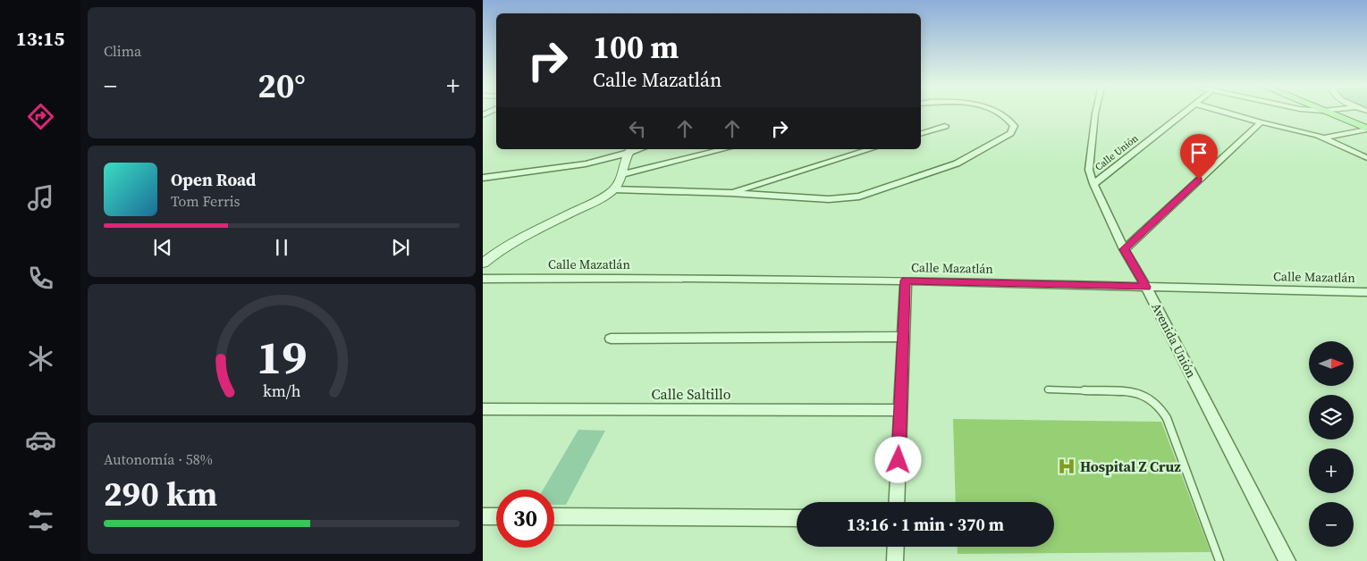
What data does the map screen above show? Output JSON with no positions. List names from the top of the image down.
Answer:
{
  "streets": {
    "street": [
      "Calle Unión",
      "Calle Mazatlán",
      "Avenida Unión",
      "Calle Saltillo"
    ]
  },
  "crossings": [
    ["Calle Unión", "Avenida Unión"],
    ["Calle Mazatlán", "Avenida Unión"]
  ],
  "places": {
    "hospital": ["Hospital Z Cruz"]
  },
  "north": "right",
  "page": {
    "tabs": "13:15",
    "tile": [
      "Clima",
      ["Autonomía · 58%", "290 km"]
    ],
    "turn": ["100 m", "Calle Mazatlán"],
    "heat": ["−", "20°", "+"],
    "song": ["Open Road", "Tom Ferris"],
    "map_buttons": ["+", "−"],
    "limit": "30",
    "trip": "13:16 · 1 min · 370 m",
    "gauge": ["19", "km/h"]
  }
}
